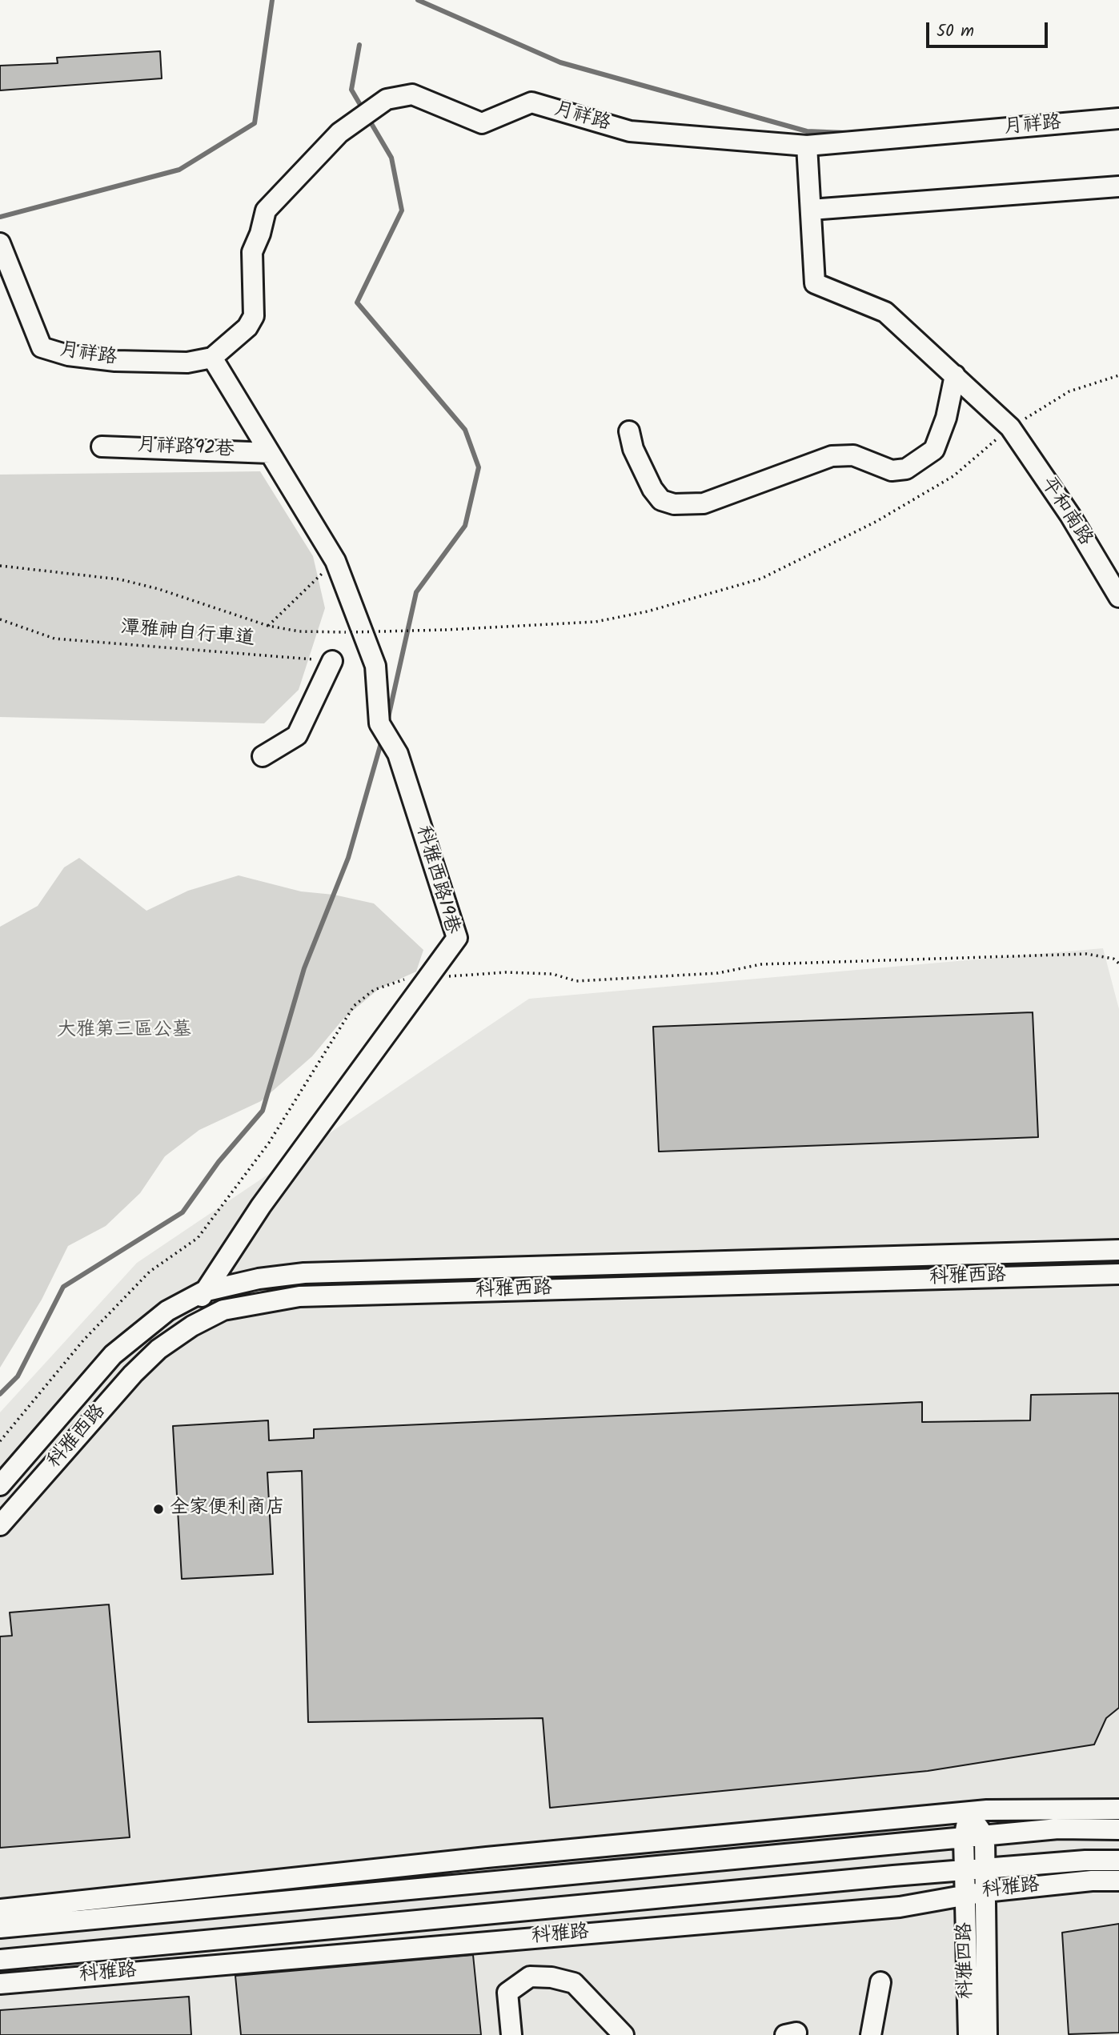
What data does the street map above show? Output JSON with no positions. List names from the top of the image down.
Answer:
{
  "streets": {
    "street": [
      "月祥路",
      "月祥路92巷",
      "平和南路",
      "科雅西路19巷",
      "科雅西路",
      "科雅路",
      "科雅四路"
    ],
    "path": ["潭雅神自行車道"]
  },
  "crossings": [
    ["月祥路92巷", "科雅西路19巷"],
    ["潭雅神自行車道", "科雅西路19巷"],
    ["科雅西路19巷", "科雅西路"],
    ["科雅路", "科雅四路"]
  ],
  "parks": ["大雅第三區公墓"],
  "places": ["全家便利商店"],
  "scale_bar": "50 m"
}
